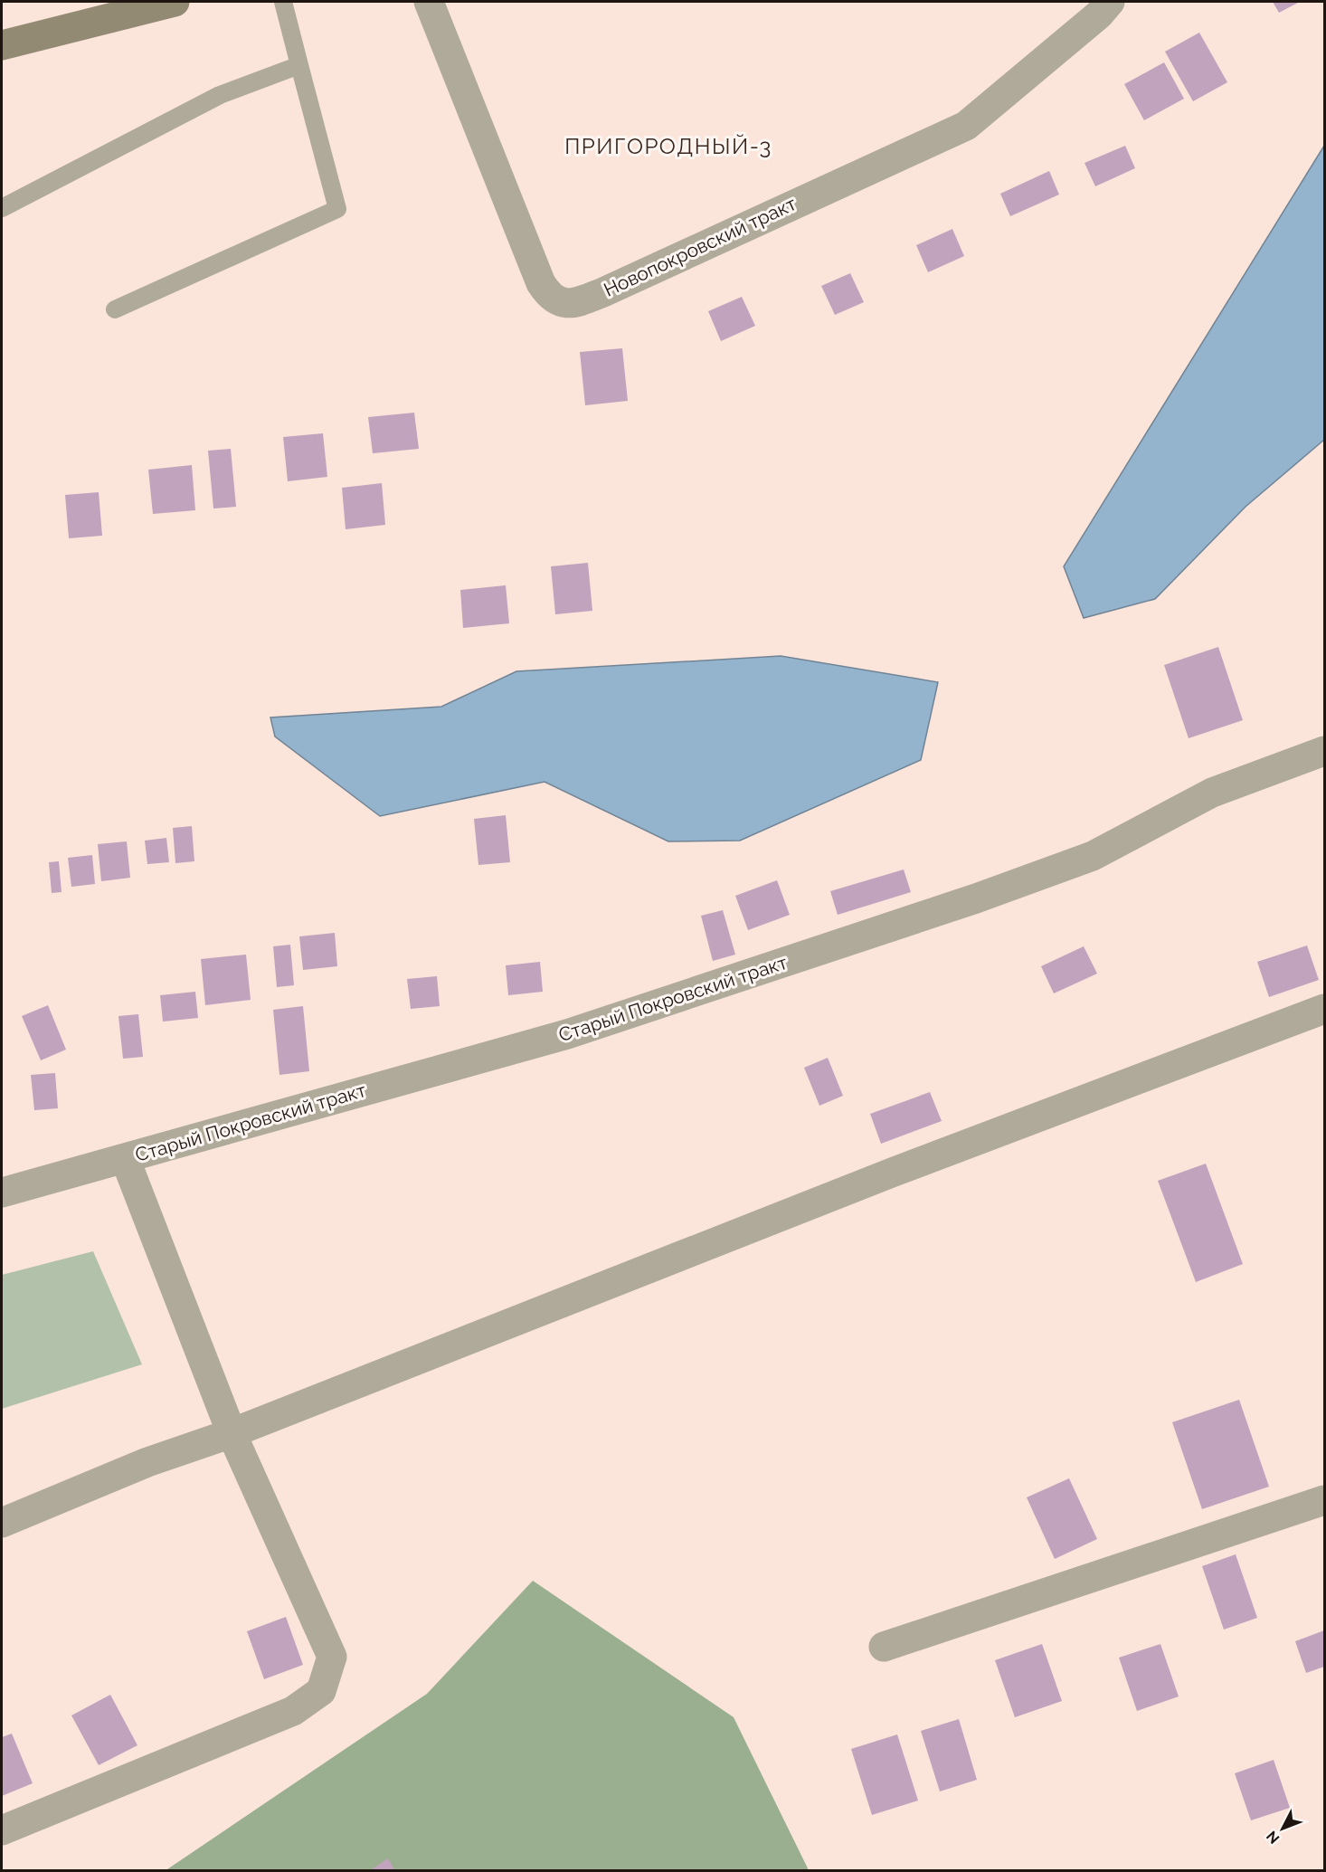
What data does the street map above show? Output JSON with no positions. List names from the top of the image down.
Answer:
{
  "streets": {
    "street": ["Новопокровский тракт", "Старый Покровский тракт"]
  },
  "districts": ["ПРИГОРОДНЫЙ-3"],
  "north": "bottom left"
}
